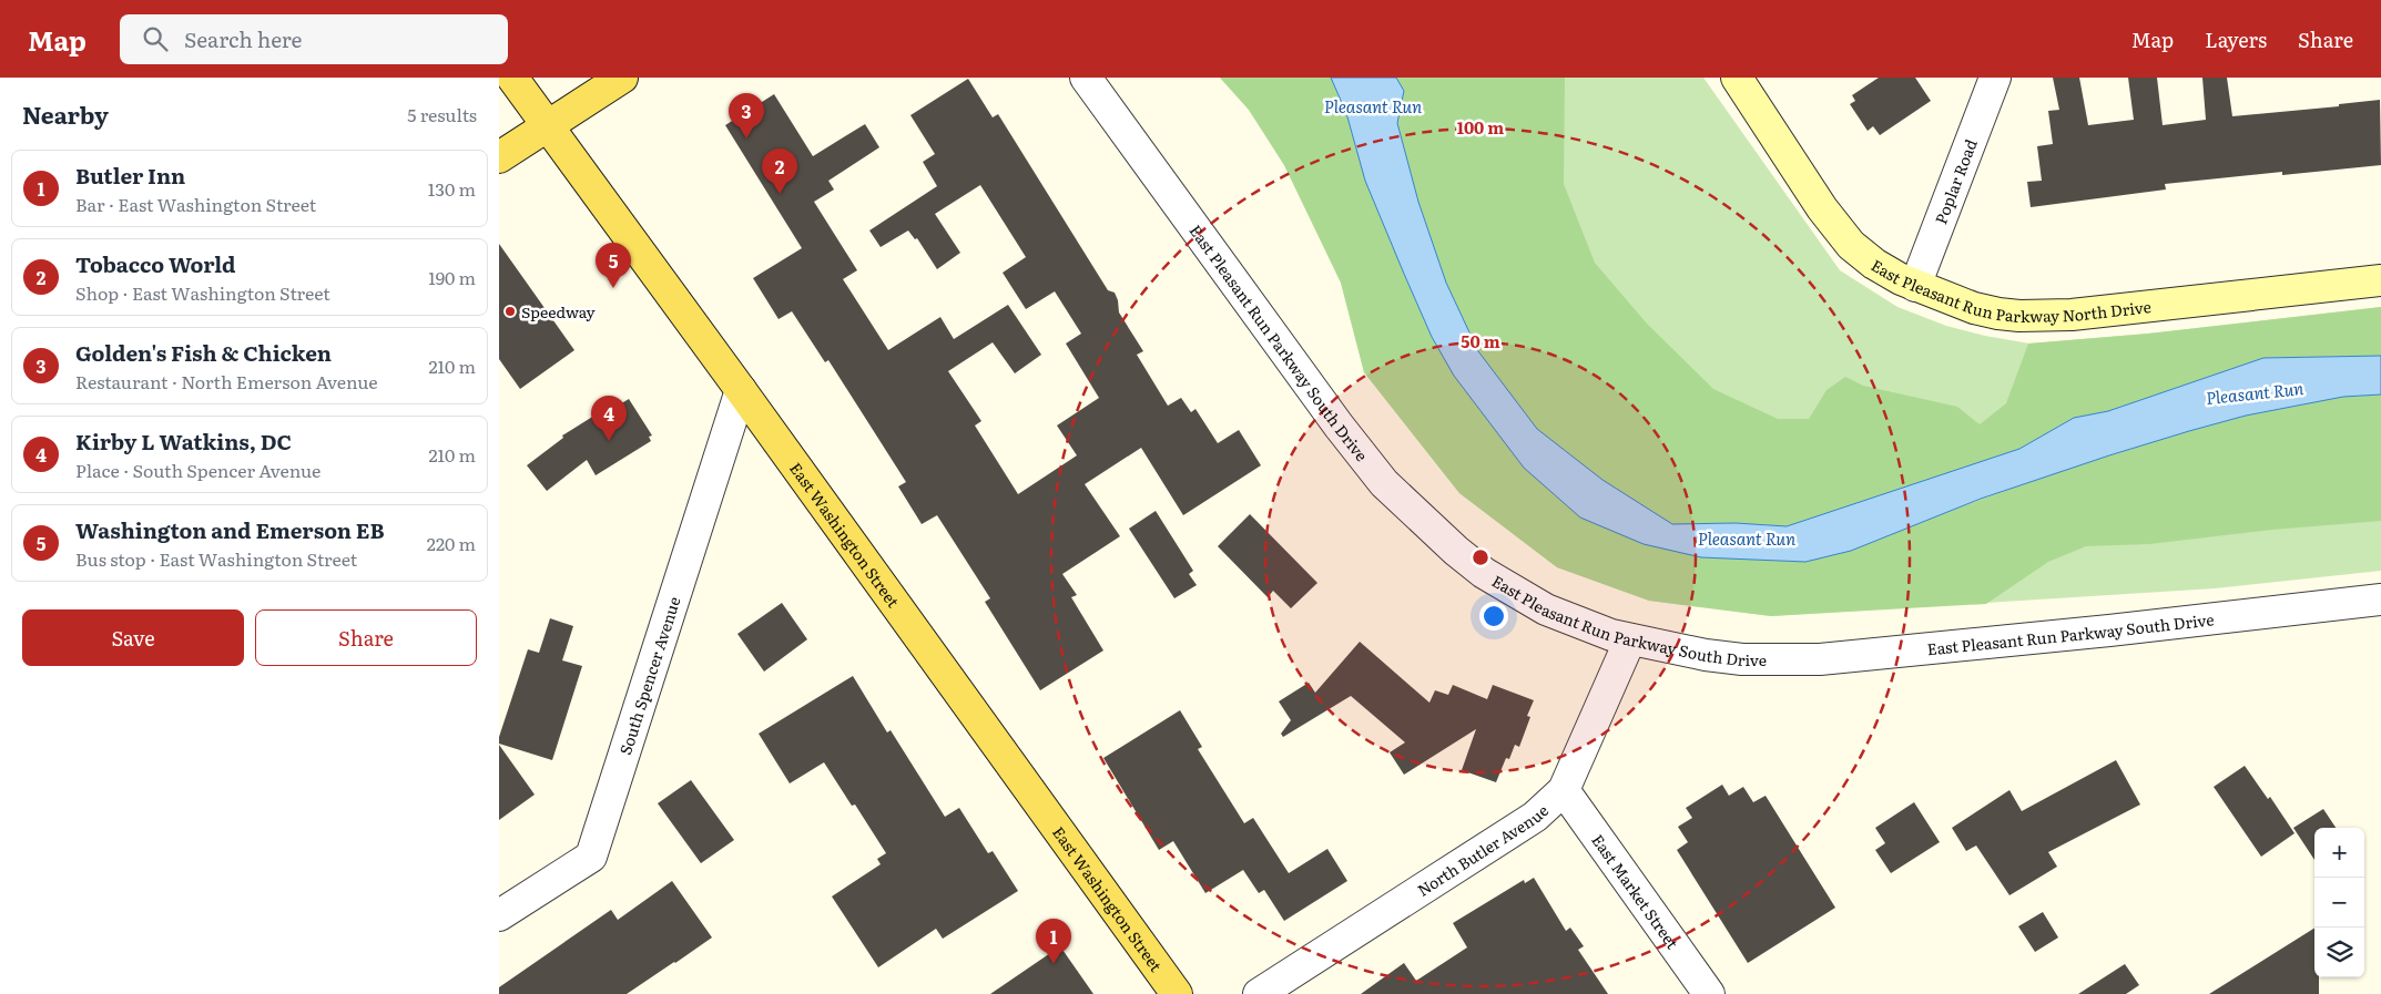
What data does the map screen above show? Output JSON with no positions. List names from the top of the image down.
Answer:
{
  "streets": {
    "main road": ["East Pleasant Run Parkway North Drive", "East Washington Street"],
    "street": [
      "Poplar Road",
      "East Pleasant Run Parkway South Drive",
      "South Spencer Avenue",
      "North Butler Avenue",
      "East Market Street"
    ]
  },
  "crossings": [
    ["Poplar Road", "East Pleasant Run Parkway North Drive"],
    ["East Pleasant Run Parkway South Drive", "North Butler Avenue"],
    ["East Washington Street", "South Spencer Avenue"],
    ["North Butler Avenue", "East Market Street"]
  ],
  "water": ["Pleasant Run"],
  "places": ["Speedway"],
  "page": {
    "header": "Map",
    "search": "Search here",
    "nav": ["Map", "Layers", "Share"],
    "heading": ["Nearby", "5 results"],
    "pins": [
      "3",
      "2",
      "5",
      "4",
      "1"
    ],
    "list": [
      {
        "mark": "1",
        "name": "Butler Inn",
        "note": "Bar · East Washington Street",
        "value": "130 m"
      },
      {
        "mark": "2",
        "name": "Tobacco World",
        "note": "Shop · East Washington Street",
        "value": "190 m"
      },
      {
        "mark": "3",
        "name": "Golden's Fish & Chicken",
        "note": "Restaurant · North Emerson Avenue",
        "value": "210 m"
      },
      {
        "mark": "4",
        "name": "Kirby L Watkins, DC",
        "note": "Place · South Spencer Avenue",
        "value": "210 m"
      },
      {
        "mark": "5",
        "name": "Washington and Emerson EB",
        "note": "Bus stop · East Washington Street",
        "value": "220 m"
      }
    ],
    "buttons": ["Save", "Share"],
    "map_buttons": ["+", "−"]
  },
  "rings": ["100 m", "50 m"]
}
